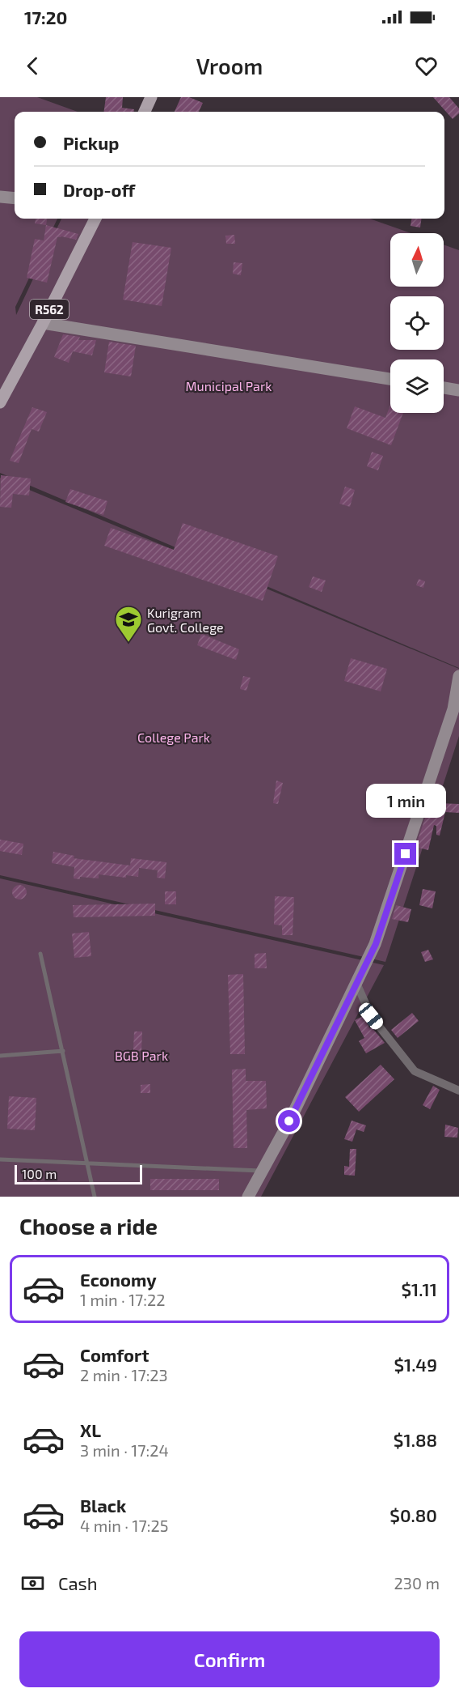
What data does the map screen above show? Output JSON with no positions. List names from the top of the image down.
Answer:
{
  "streets": {
    "main road": ["R562"]
  },
  "parks": ["Municipal Park", "College Park", "BGB Park"],
  "places": {
    "school or university": ["Kurigram Govt. College"]
  },
  "scale_bar": "100 m",
  "north": "top",
  "page": {
    "status": "17:20",
    "header": "Vroom",
    "banner": ["Pickup", "Drop-off"],
    "bubble": "1 min",
    "scale": "100 m",
    "heading": "Choose a ride",
    "list": [
      {
        "name": "Economy",
        "note": "1 min · 17:22",
        "value": "$1.11"
      },
      {
        "name": "Comfort",
        "note": "2 min · 17:23",
        "value": "$1.49"
      },
      {
        "name": "XL",
        "note": "3 min · 17:24",
        "value": "$1.88"
      },
      {
        "name": "Black",
        "note": "4 min · 17:25",
        "value": "$0.80"
      }
    ],
    "pay": ["Cash", "230 m"],
    "buttons": "Confirm"
  }
}
